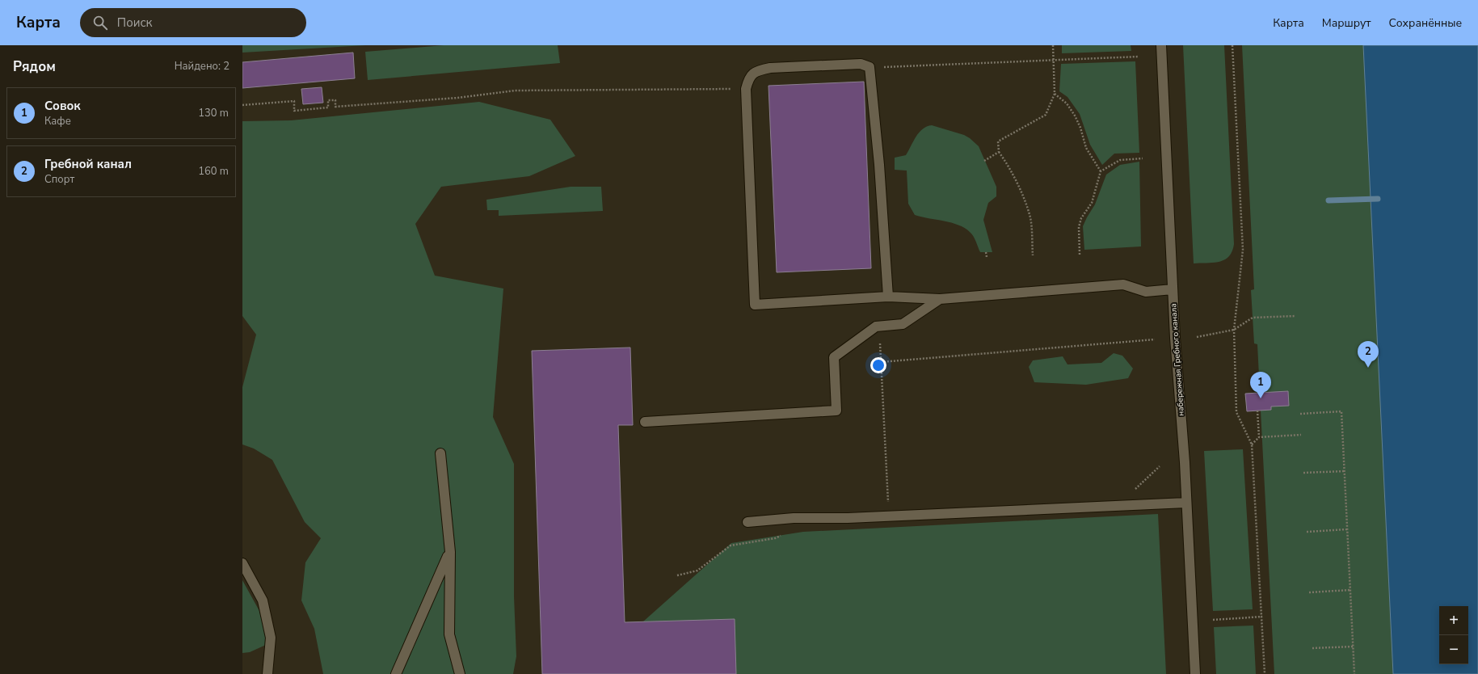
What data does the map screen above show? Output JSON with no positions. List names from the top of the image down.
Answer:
{
  "streets": {
    "street": ["набережная Гребного канала"]
  },
  "page": {
    "header": "Карта",
    "search": "Поиск",
    "nav": ["Карта", "Маршрут", "Сохранённые"],
    "heading": ["Рядом", "Найдено: 2"],
    "list": [
      {
        "mark": "1",
        "name": "Совок",
        "note": "Кафе",
        "value": "130 m"
      },
      {
        "mark": "2",
        "name": "Гребной канал",
        "note": "Спорт",
        "value": "160 m"
      }
    ],
    "pins": ["2", "1"],
    "map_buttons": ["+", "−"]
  }
}
